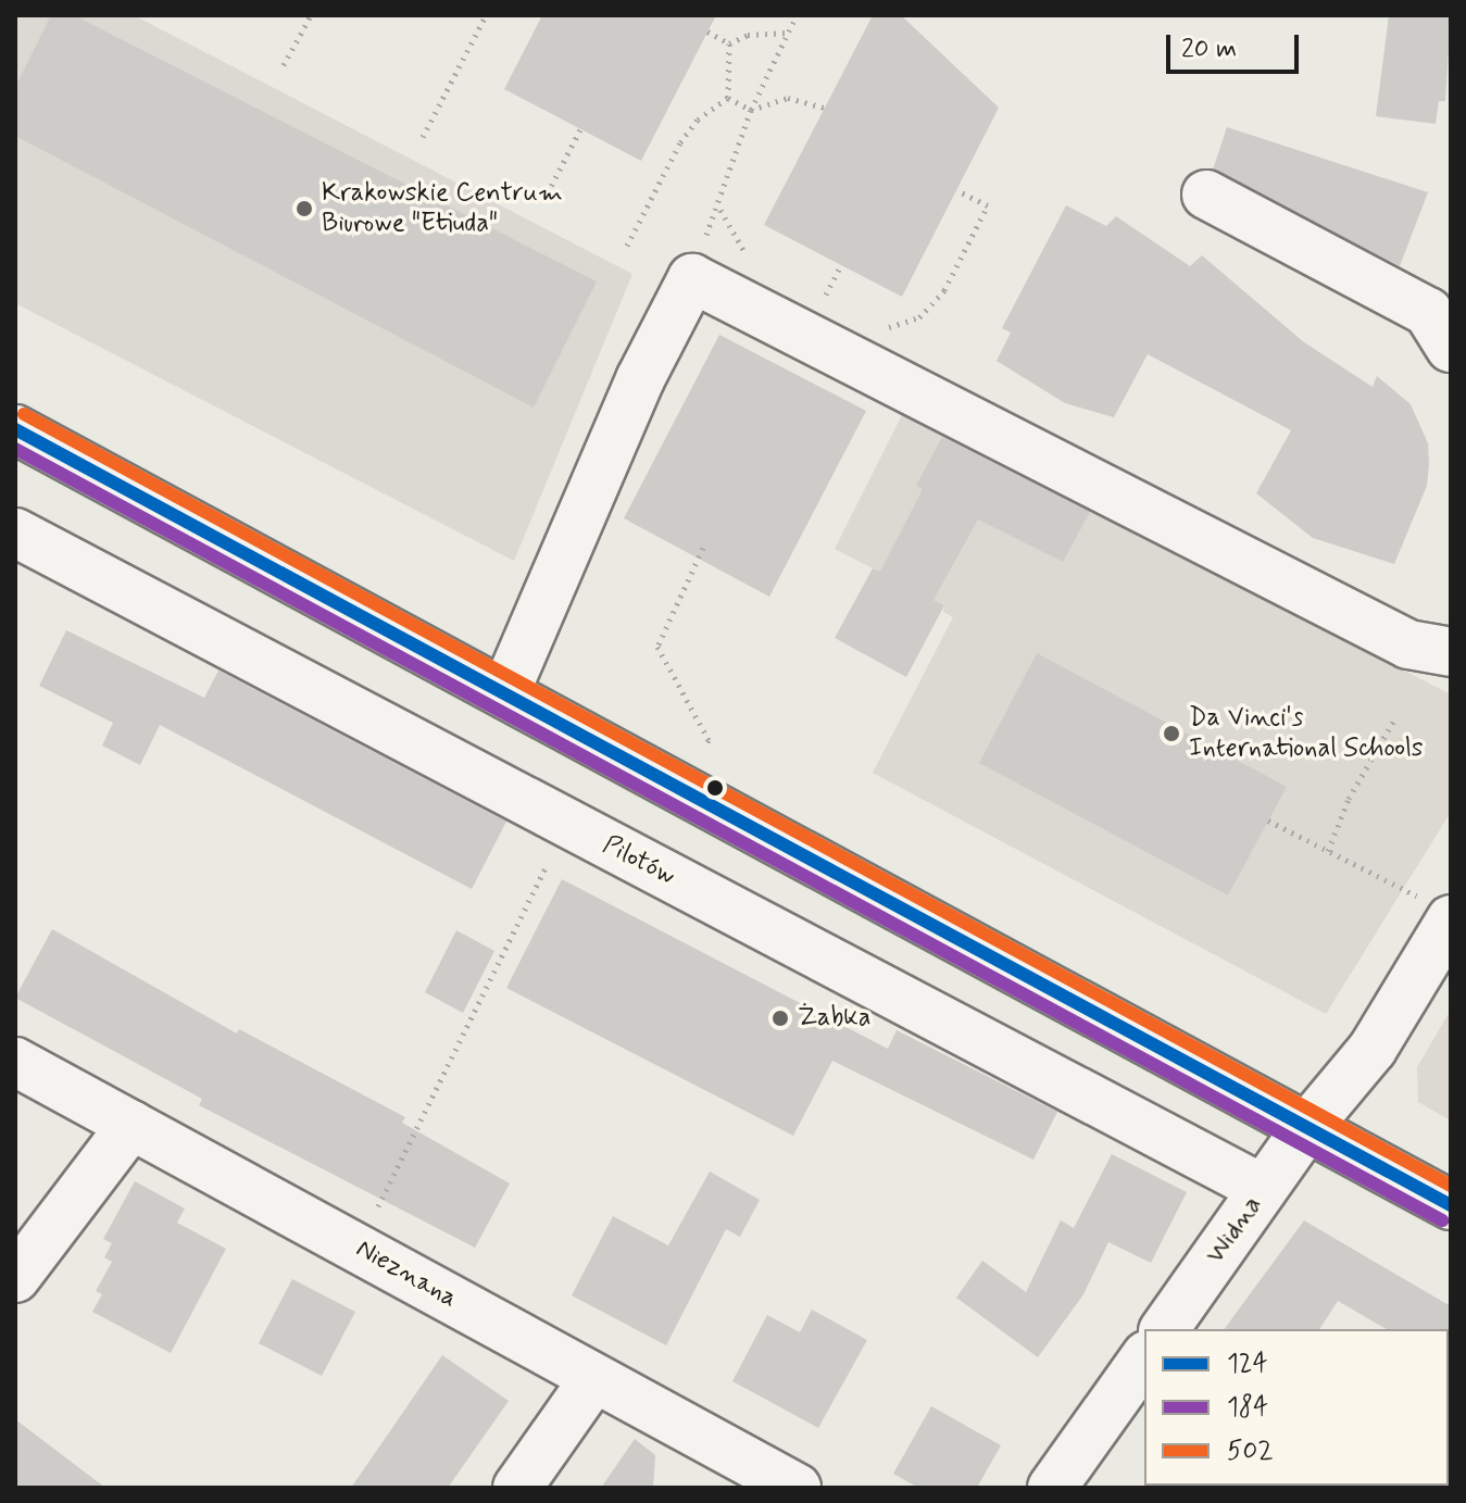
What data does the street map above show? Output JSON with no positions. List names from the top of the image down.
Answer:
{
  "streets": {
    "street": ["Pilotów", "Widna", "Nieznana"]
  },
  "crossings": [
    ["Pilotów", "Widna"]
  ],
  "places": ["Krakowskie Centrum Biurowe \"Etiuda\"", "Da Vinci's International Schools", "Żabka"],
  "lines": ["transit line 502", "transit line 124", "transit line 184"],
  "legend": ["124", "184", "502"],
  "scale_bar": "20 m"
}
